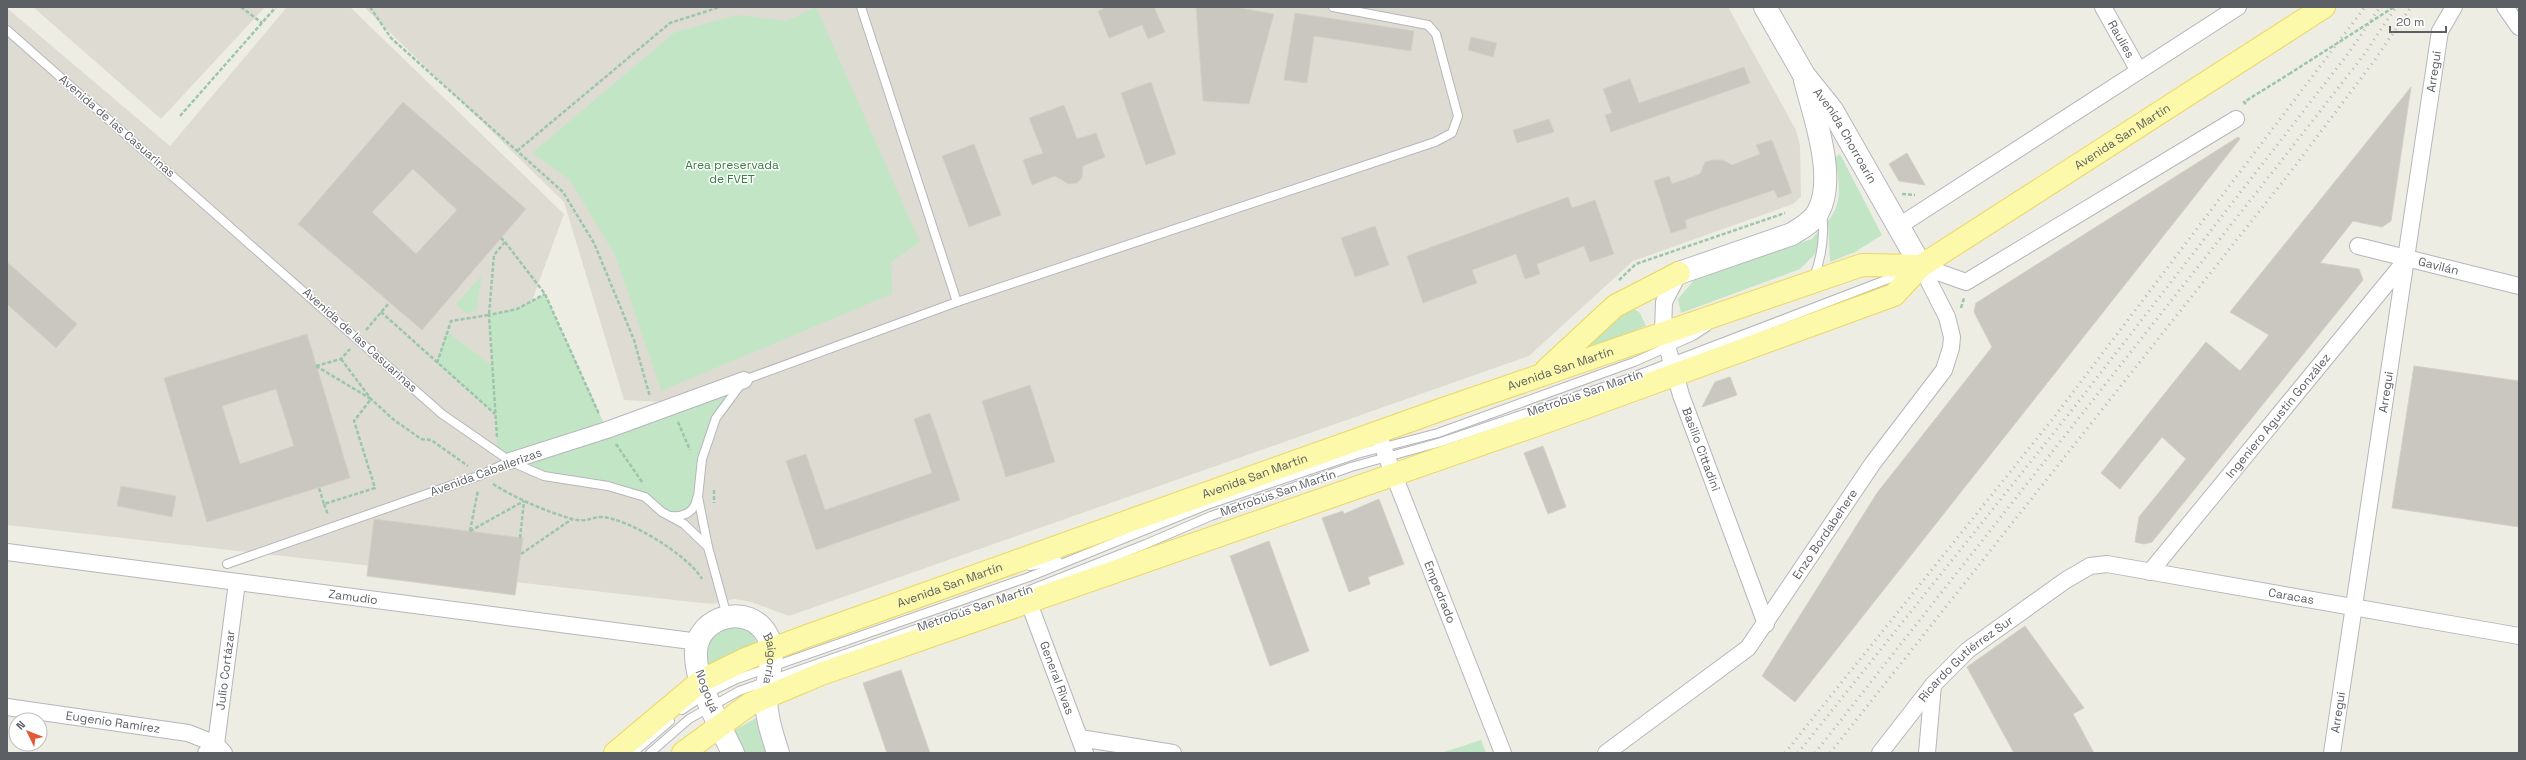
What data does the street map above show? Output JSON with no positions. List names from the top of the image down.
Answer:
{
  "streets": {
    "main road": [
      "Avenida Chorroarín",
      "Avenida San Martín",
      "Baigorria",
      "Nogoyá"
    ],
    "street": [
      "Raulíes",
      "Arregui",
      "Gavilán",
      "Ingeniero Agustín González",
      "Basilio Cittadini",
      "Avenida Caballerizas",
      "Enzo Bordabehere",
      "Empedrado",
      "Caracas",
      "Zamudio",
      "Ricardo Gutiérrez Sur",
      "Julio Cortázar",
      "General Rivas",
      "Eugenio Ramírez"
    ],
    "lane": ["Avenida de las Casuarinas", "Metrobús San Martín"]
  },
  "crossings": [
    ["Arregui", "Gavilán"],
    ["Arregui", "Ingeniero Agustín González"],
    ["Arregui", "Caracas"],
    ["Avenida de las Casuarinas", "Avenida Caballerizas"],
    ["Avenida Chorroarín", "Avenida San Martín"],
    ["Avenida Chorroarín", "Enzo Bordabehere"],
    ["Avenida San Martín", "Metrobús San Martín"],
    ["Avenida San Martín", "Basilio Cittadini"],
    ["Avenida San Martín", "Enzo Bordabehere"],
    ["Avenida San Martín", "Empedrado"],
    ["Avenida San Martín", "Baigorria"],
    ["Avenida San Martín", "General Rivas"],
    ["Avenida San Martín", "Nogoyá"],
    ["Gavilán", "Ingeniero Agustín González"],
    ["Metrobús San Martín", "Basilio Cittadini"],
    ["Metrobús San Martín", "Empedrado"],
    ["Metrobús San Martín", "Baigorria"],
    ["Ingeniero Agustín González", "Caracas"],
    ["Basilio Cittadini", "Enzo Bordabehere"],
    ["Caracas", "Ricardo Gutiérrez Sur"],
    ["Zamudio", "Julio Cortázar"],
    ["Zamudio", "Nogoyá"],
    ["Julio Cortázar", "Eugenio Ramírez"]
  ],
  "parks": ["Area preservada de FVET"],
  "scale_bar": "20 m",
  "north": "top left"
}
